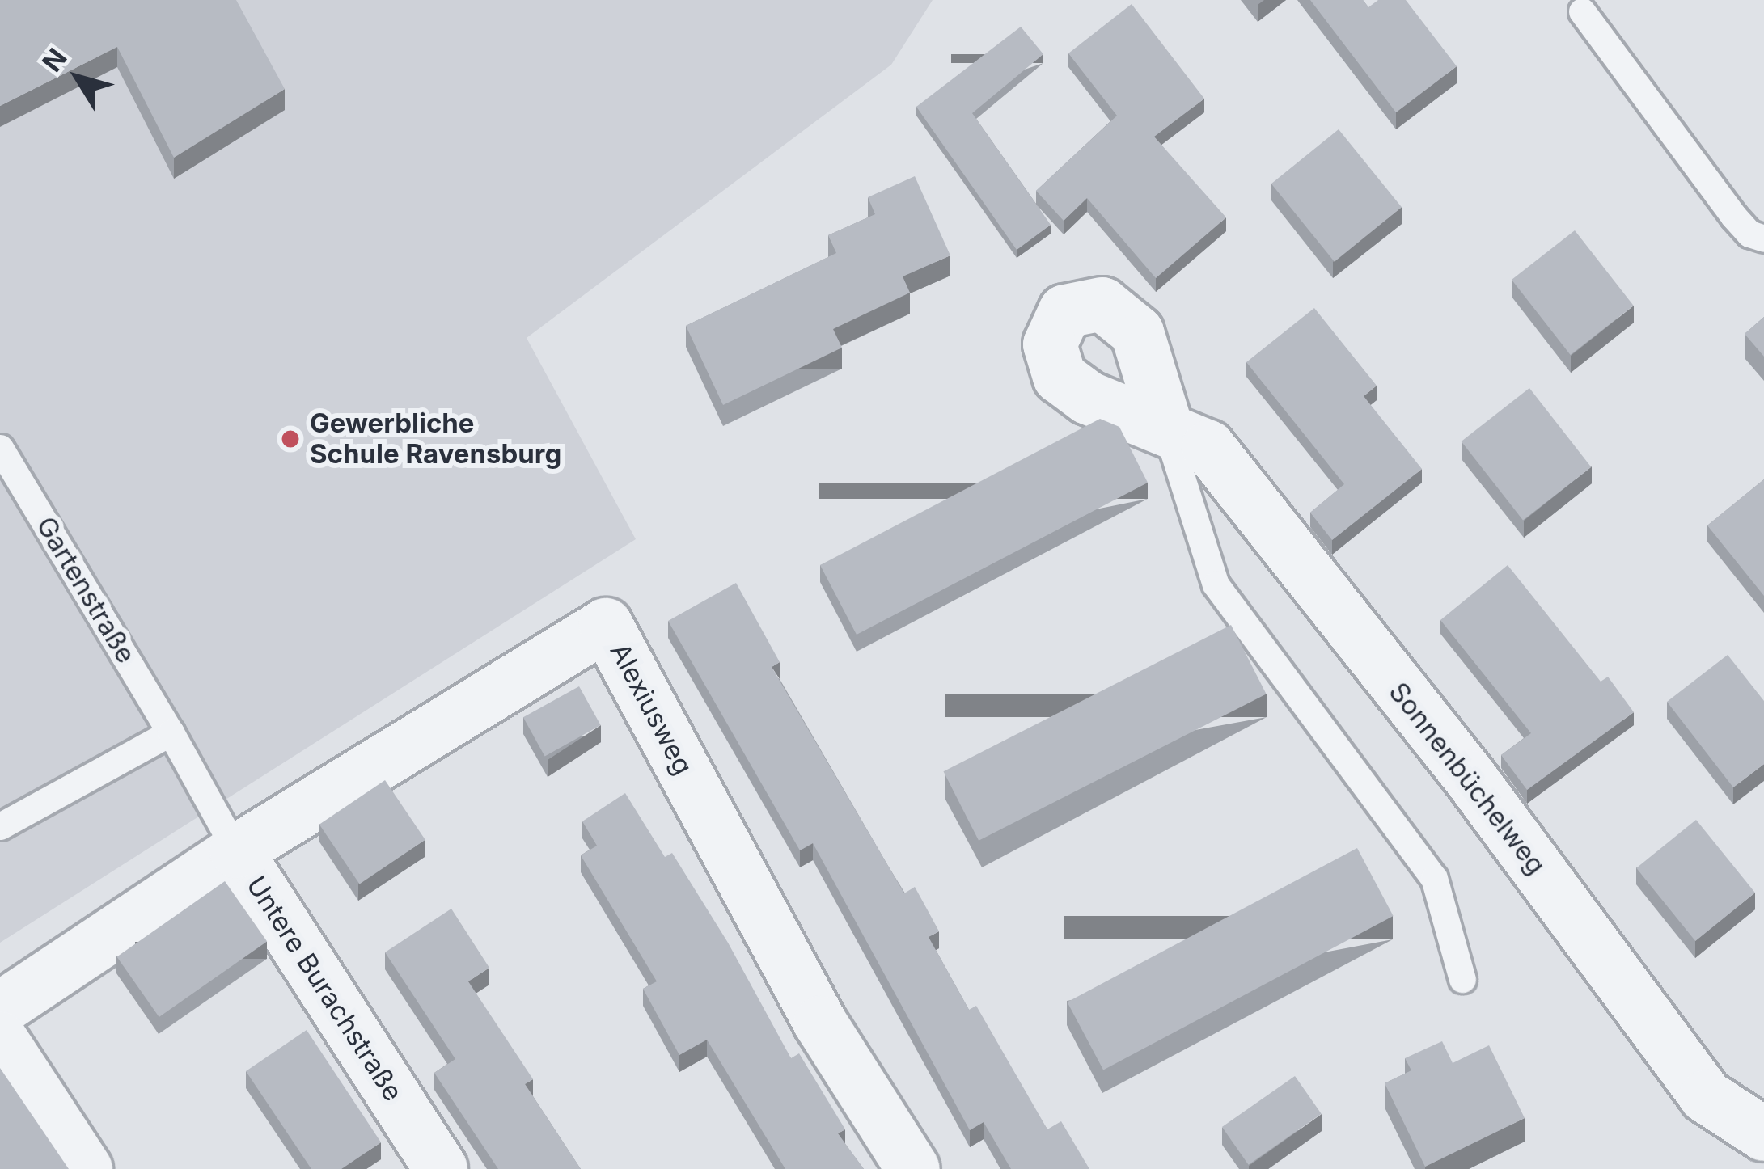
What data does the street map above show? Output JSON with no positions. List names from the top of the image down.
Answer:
{
  "streets": {
    "street": ["Alexiusweg", "Sonnenbüchelweg", "Untere Burachstraße"],
    "lane": ["Gartenstraße"]
  },
  "crossings": [
    ["Gartenstraße", "Alexiusweg"],
    ["Gartenstraße", "Untere Burachstraße"],
    ["Alexiusweg", "Untere Burachstraße"]
  ],
  "places": ["Gewerbliche Schule Ravensburg"],
  "north": "top left"
}
